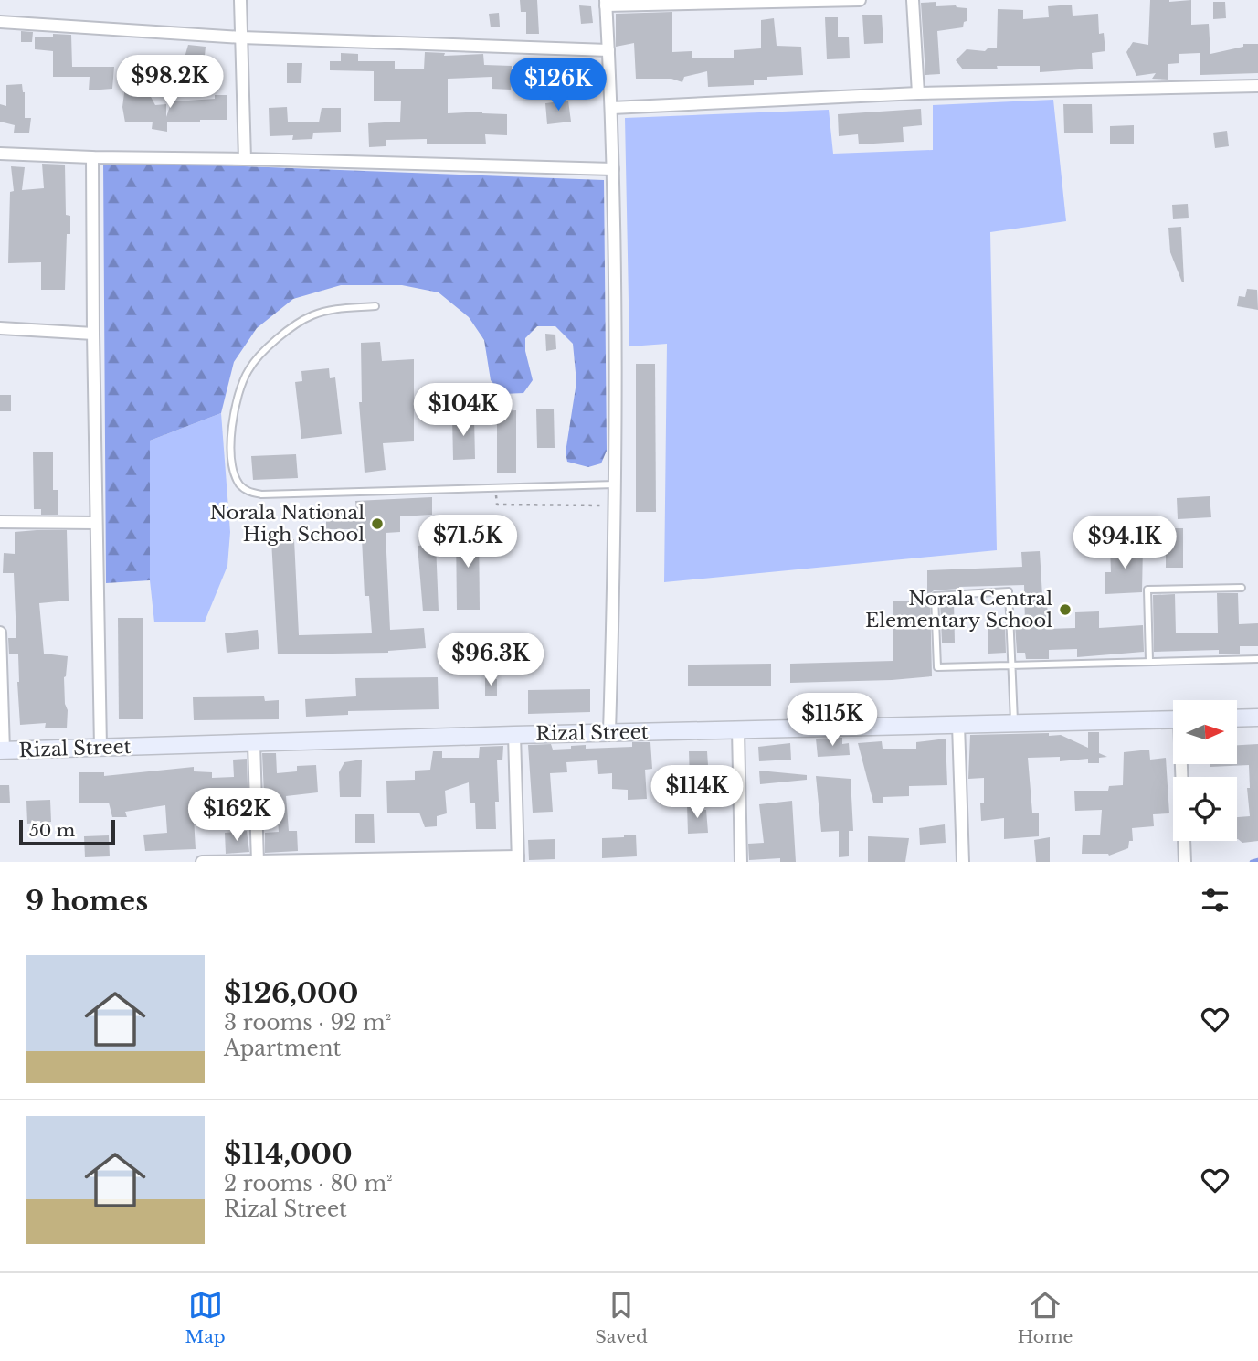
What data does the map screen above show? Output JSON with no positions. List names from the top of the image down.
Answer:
{
  "streets": {
    "main road": ["Rizal Street"]
  },
  "places": ["Norala National High School", "Norala Central Elementary School"],
  "scale_bar": "50 m",
  "north": "right",
  "page": {
    "price": [
      "$98.2K",
      "$126K",
      "$104K",
      "$71.5K",
      "$94.1K",
      "$96.3K",
      "$115K",
      "$114K",
      "$162K"
    ],
    "scale": "50 m",
    "heading": "9 homes",
    "list": [
      {
        "name": "$126,000",
        "note": "3 rooms · 92 m² · Apartment"
      },
      {
        "name": "$114,000",
        "note": "2 rooms · 80 m² · Rizal Street"
      }
    ],
    "tabs": ["Map", "Saved", "Home"]
  }
}
